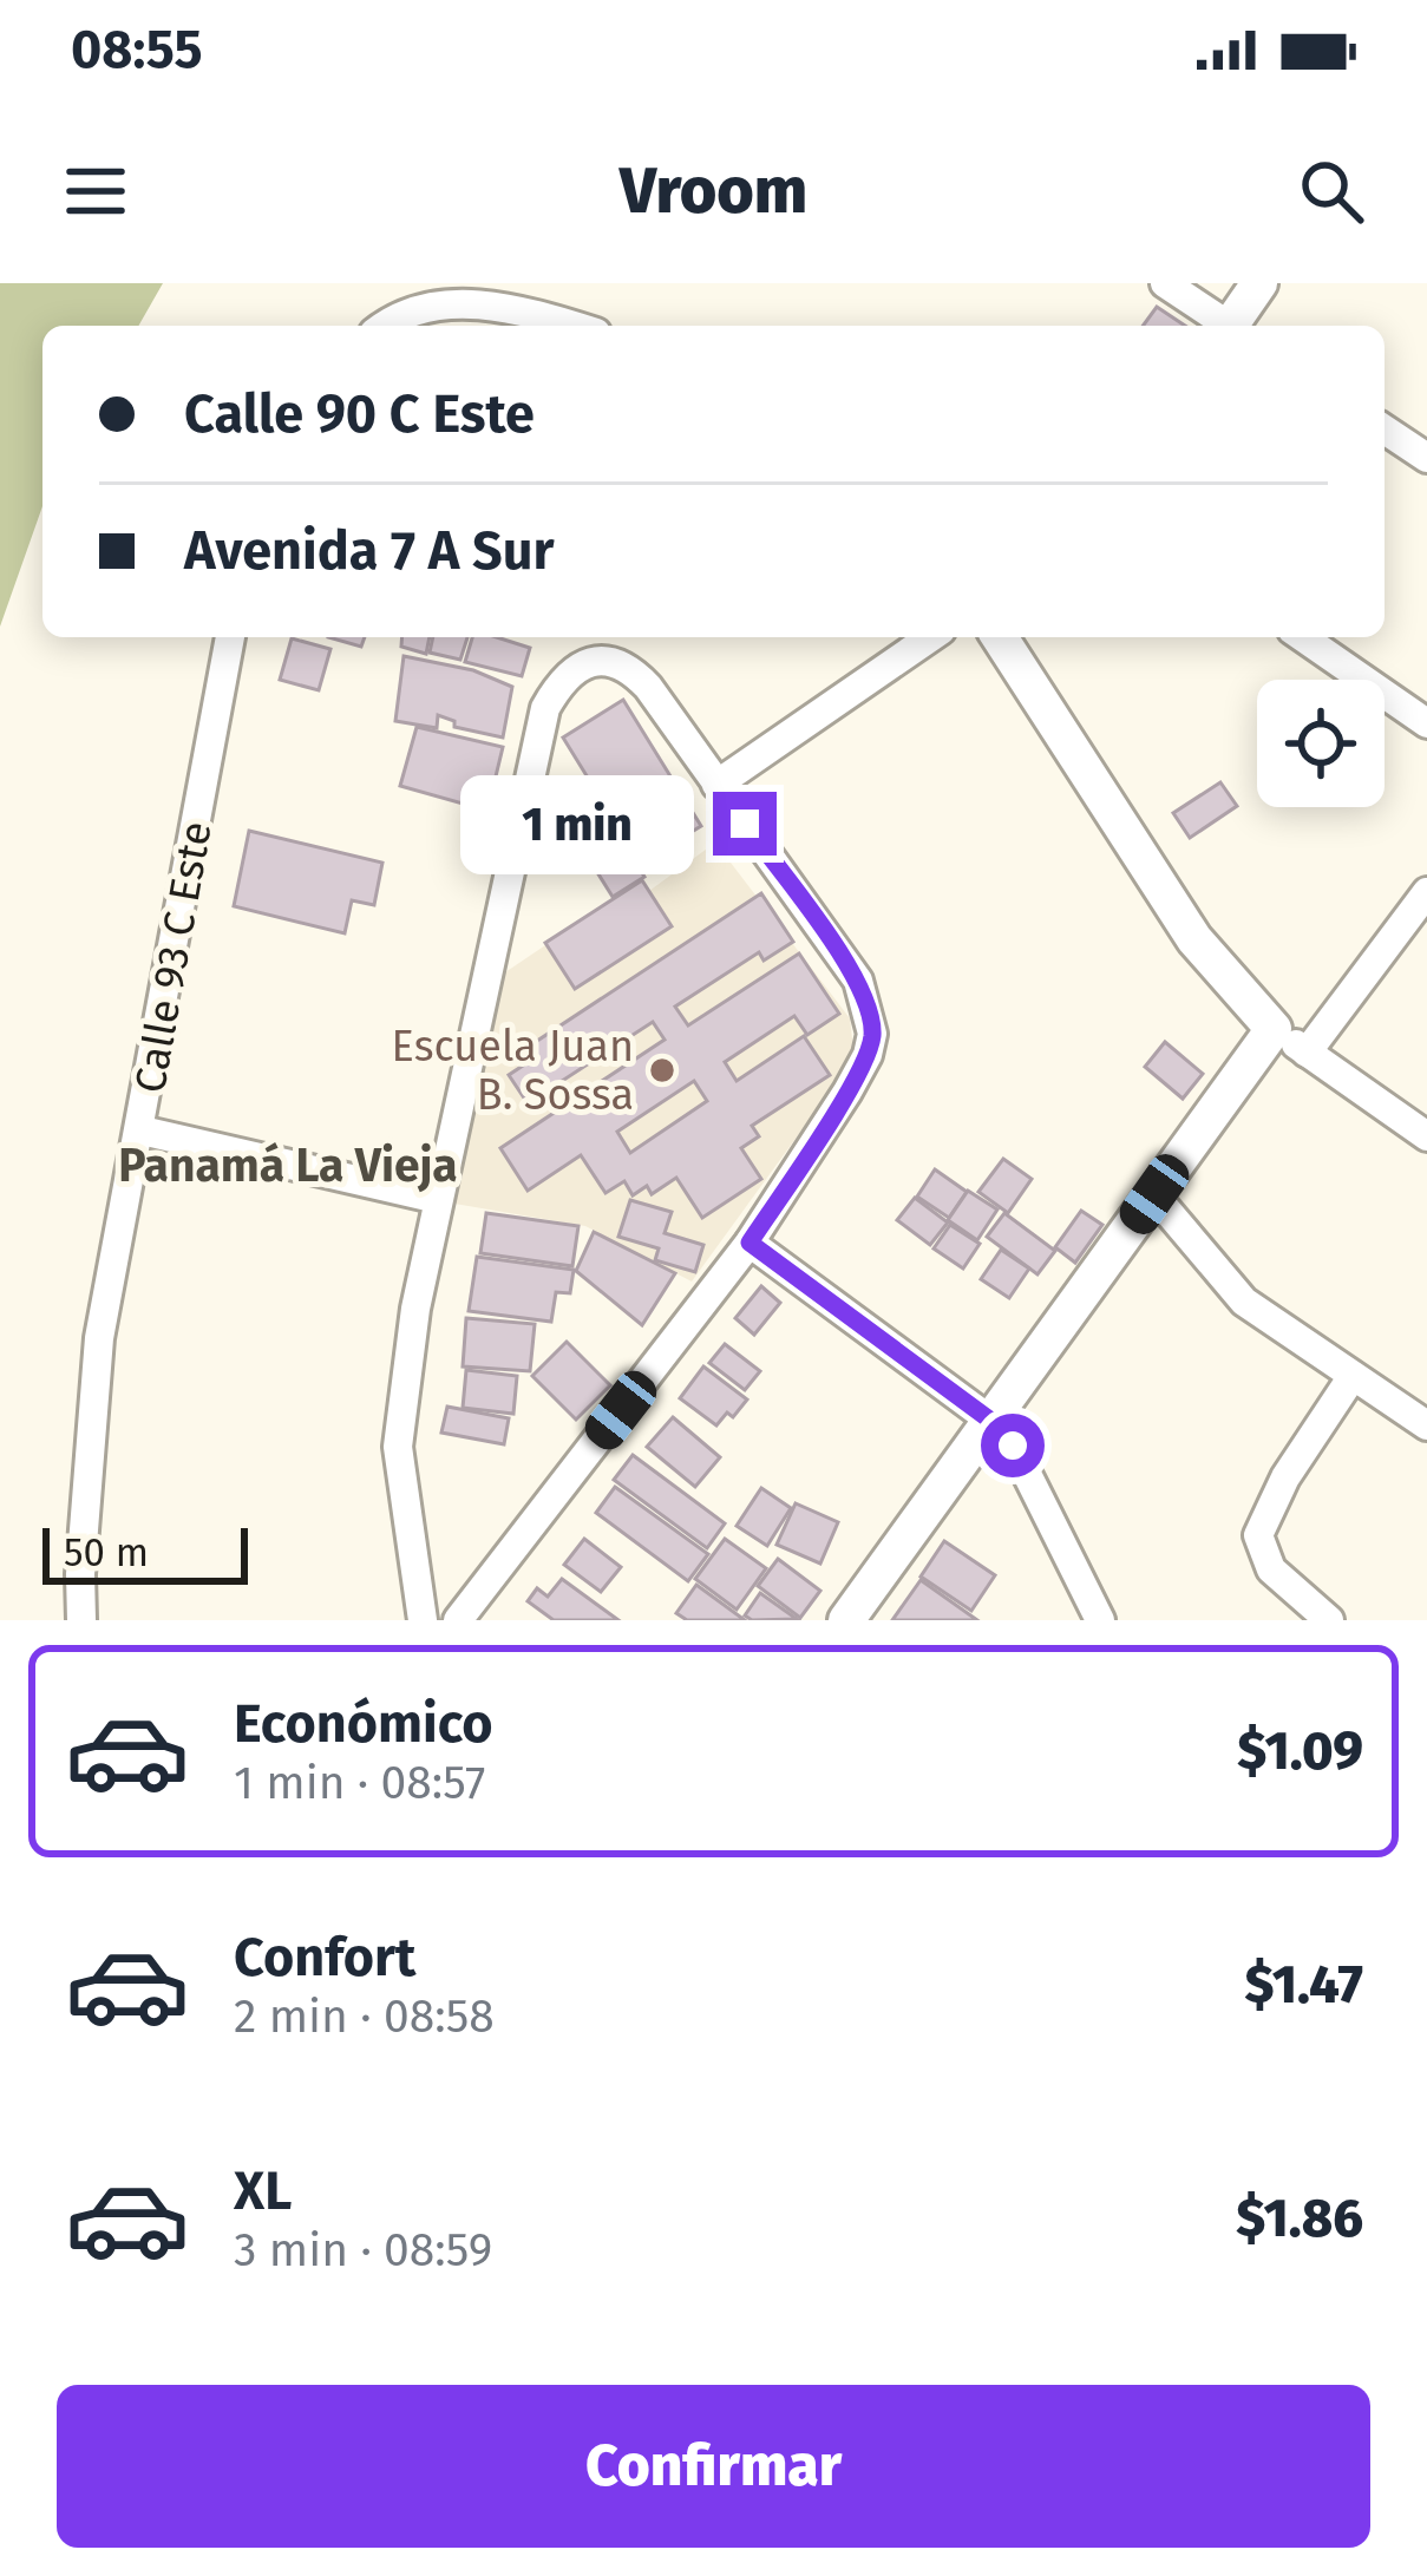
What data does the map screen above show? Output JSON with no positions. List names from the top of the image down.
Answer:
{
  "streets": {
    "street": ["Calle 93 C Este"]
  },
  "districts": ["Panamá La Vieja"],
  "places": ["Escuela Juan B. Sossa"],
  "scale_bar": "50 m",
  "page": {
    "status": "08:55",
    "header": "Vroom",
    "banner": ["Calle 90 C Este", "Avenida 7 A Sur"],
    "bubble": "1 min",
    "scale": "50 m",
    "list": [
      {
        "name": "Económico",
        "note": "1 min · 08:57",
        "value": "$1.09"
      },
      {
        "name": "Confort",
        "note": "2 min · 08:58",
        "value": "$1.47"
      },
      {
        "name": "XL",
        "note": "3 min · 08:59",
        "value": "$1.86"
      }
    ],
    "buttons": "Confirmar"
  }
}
